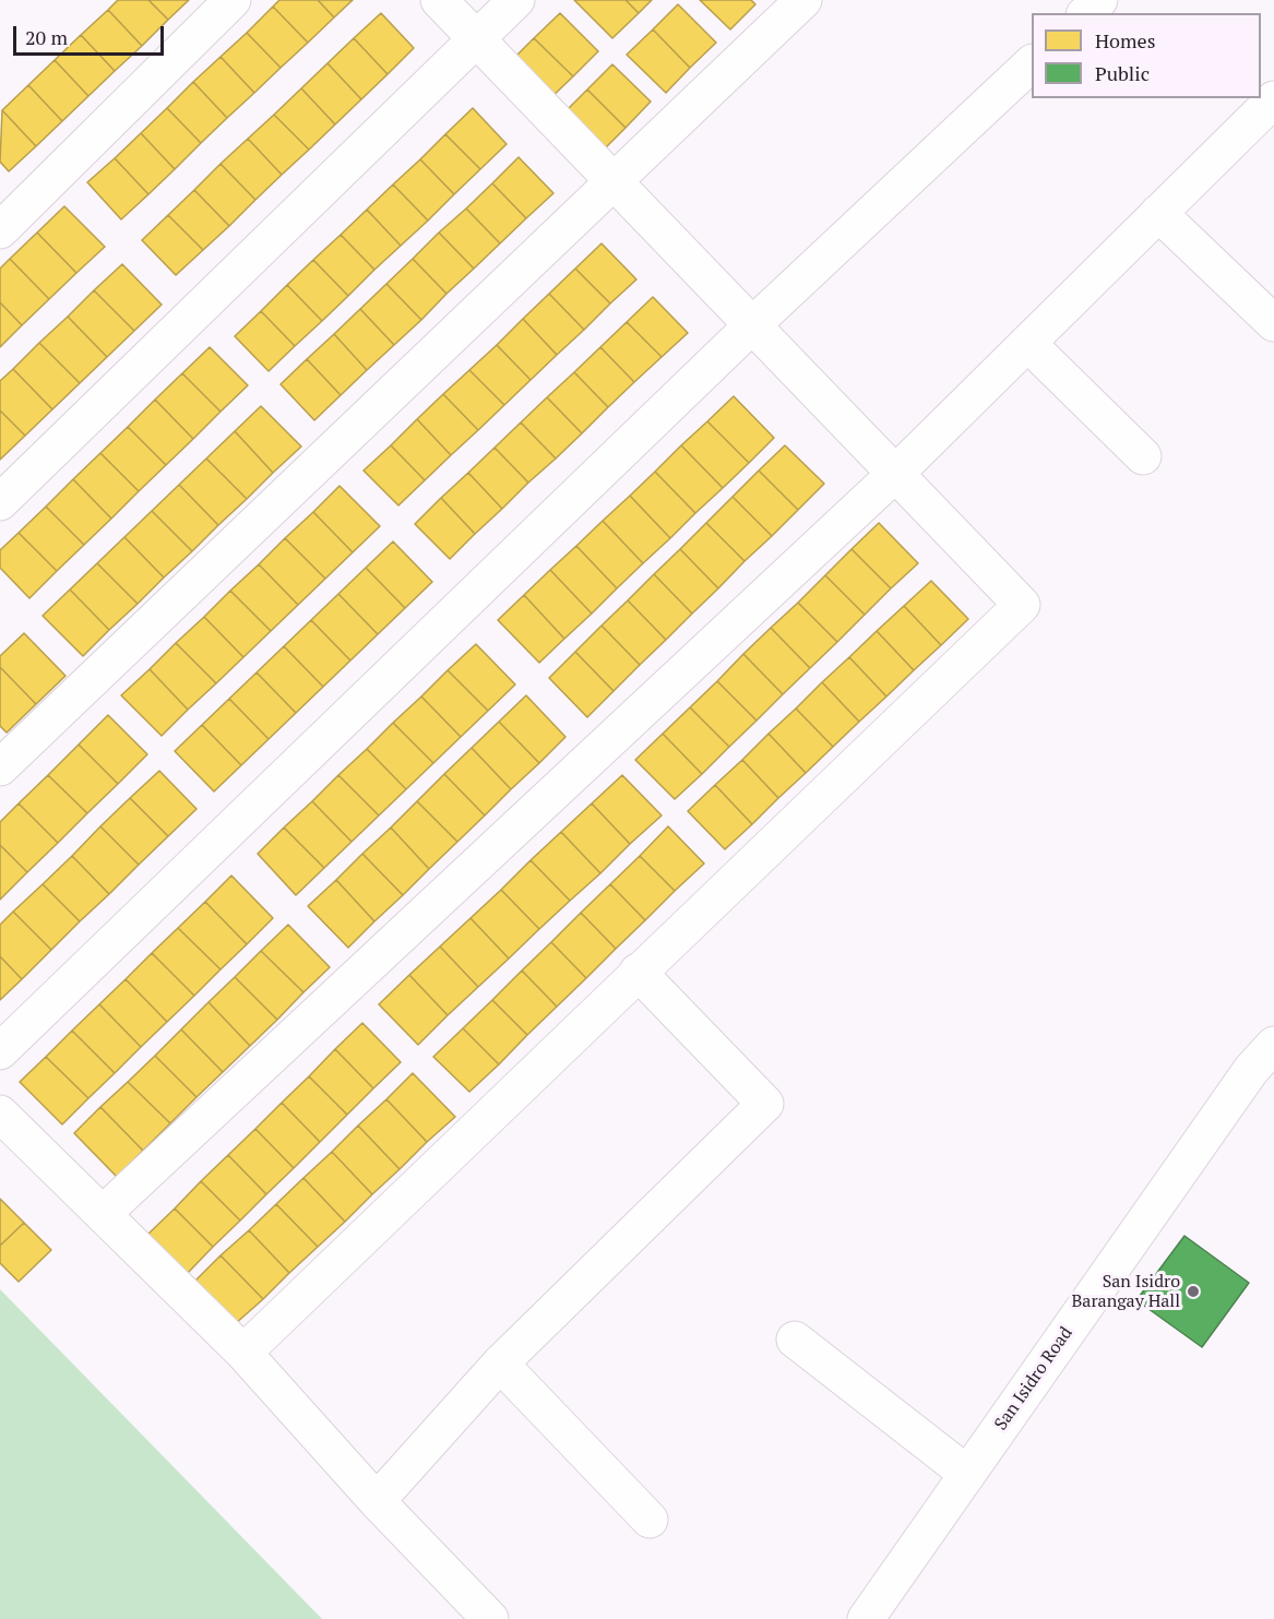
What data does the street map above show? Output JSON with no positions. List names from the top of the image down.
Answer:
{
  "streets": {
    "street": ["San Isidro Road"]
  },
  "places": ["San Isidro Barangay Hall"],
  "legend": ["Homes", "Public"],
  "scale_bar": "20 m"
}
